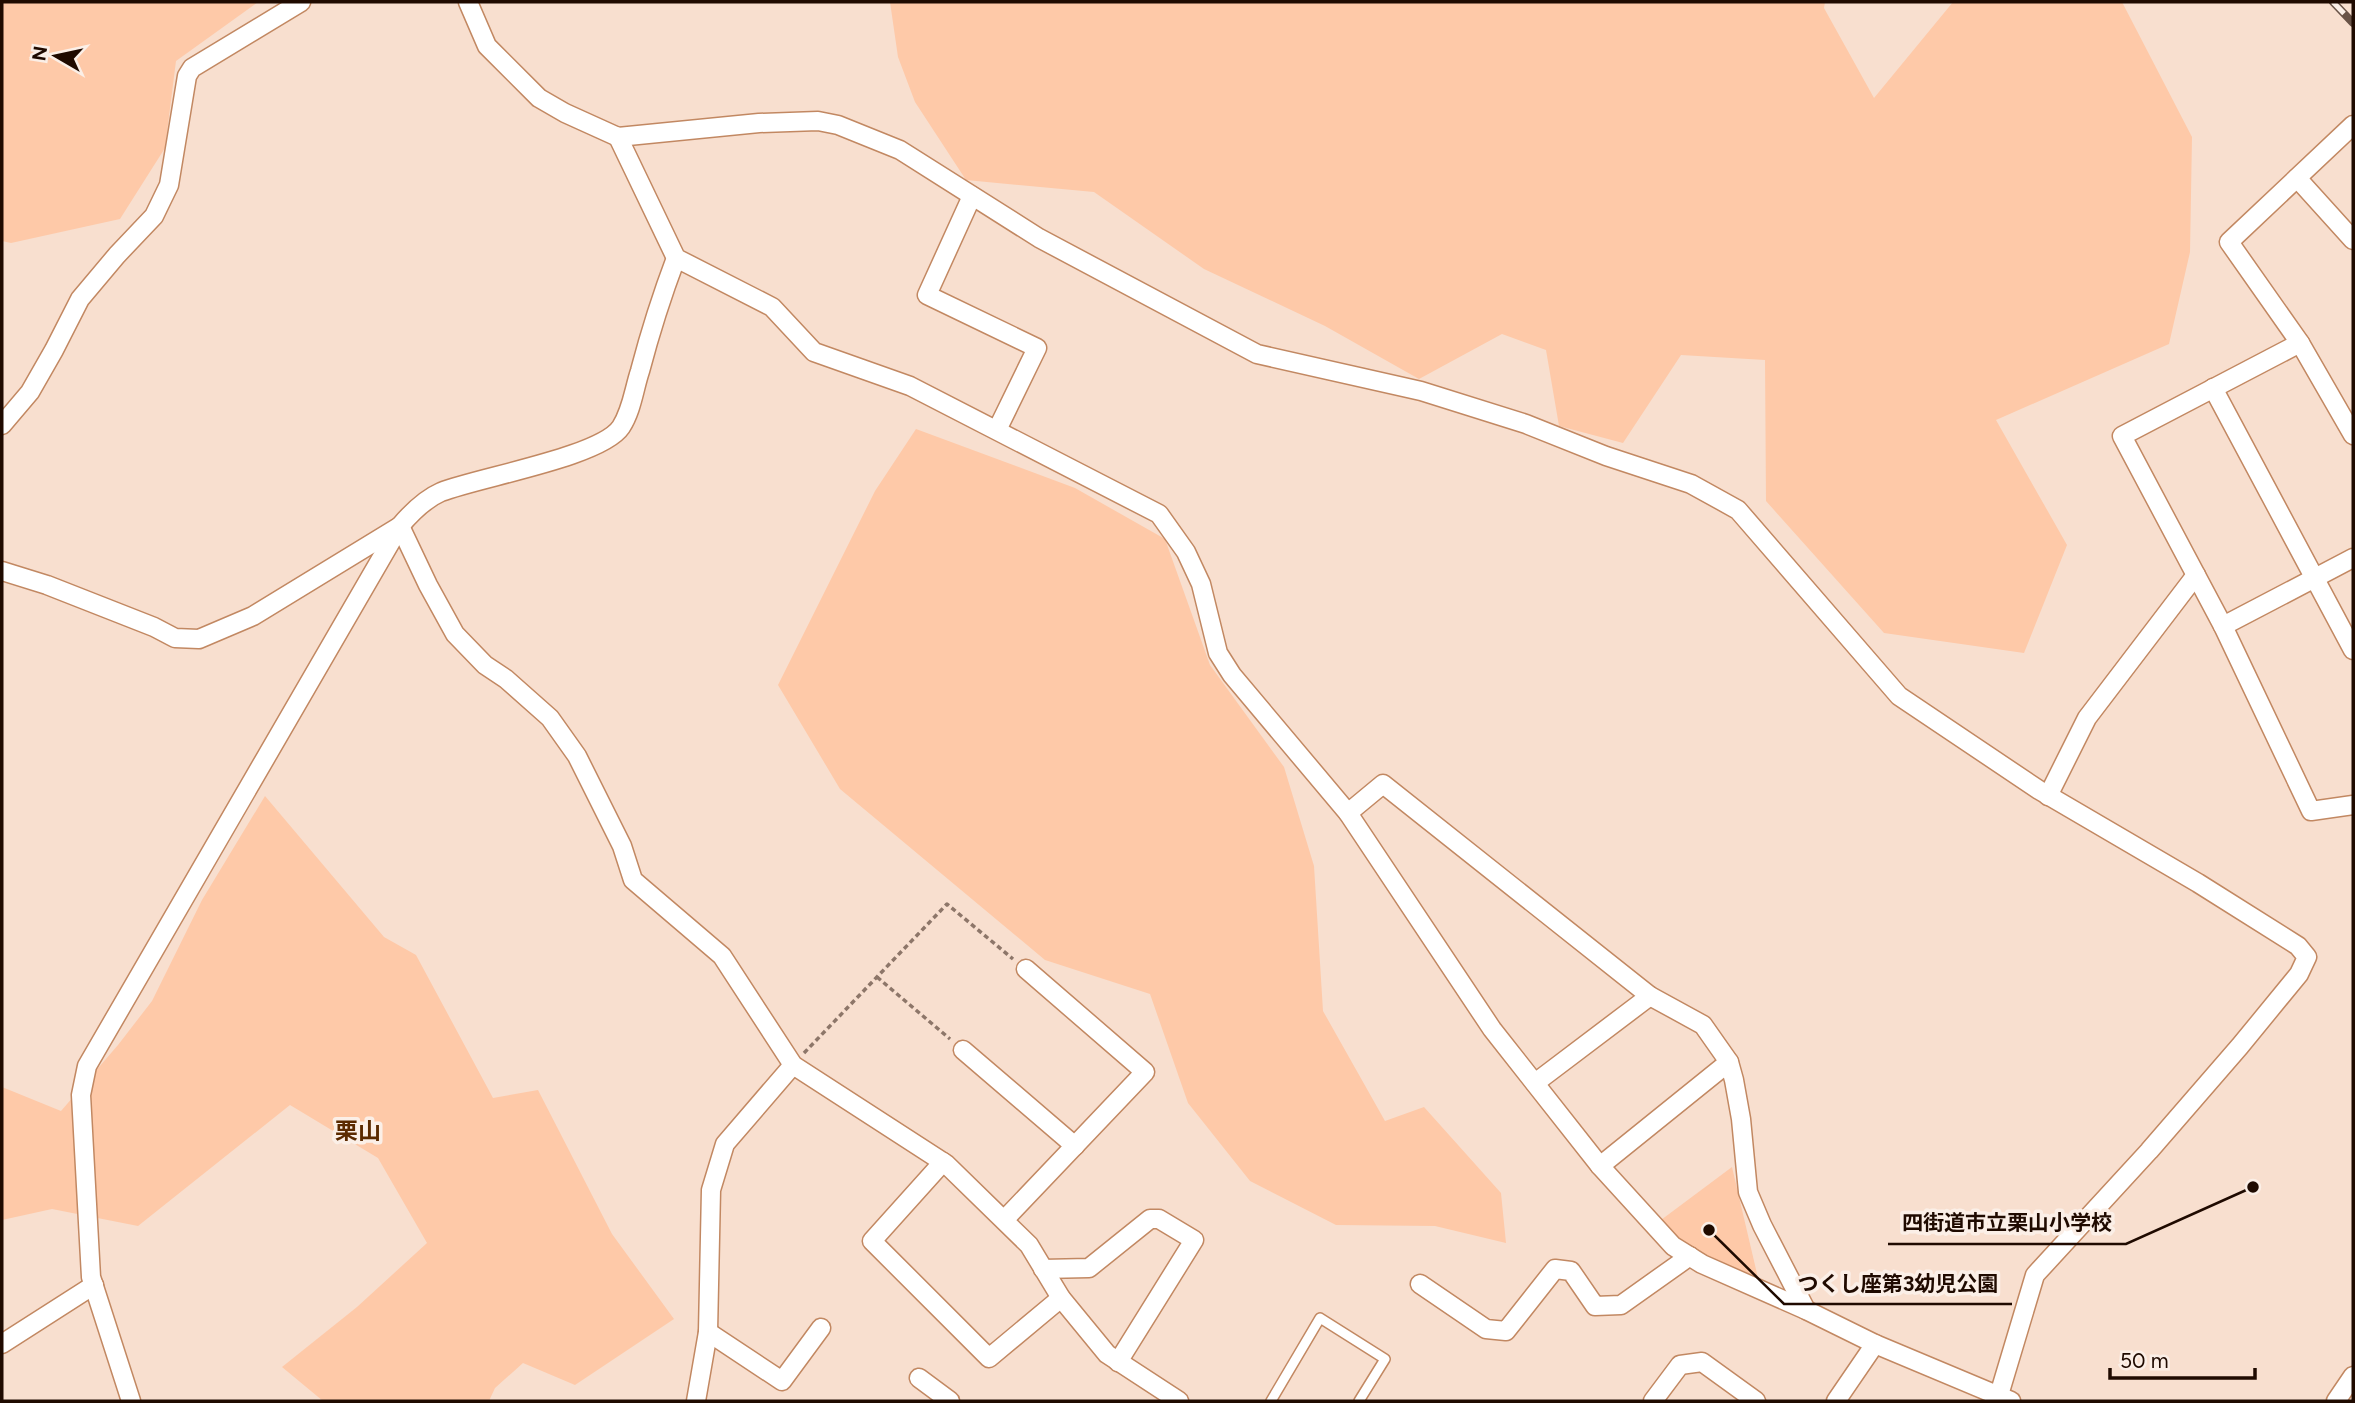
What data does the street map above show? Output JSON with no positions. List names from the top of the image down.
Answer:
{
  "districts": ["栗山"],
  "places": ["四街道市立栗山小学校", "つくし座第3幼児公園"],
  "scale_bar": "50 m",
  "north": "left"
}
